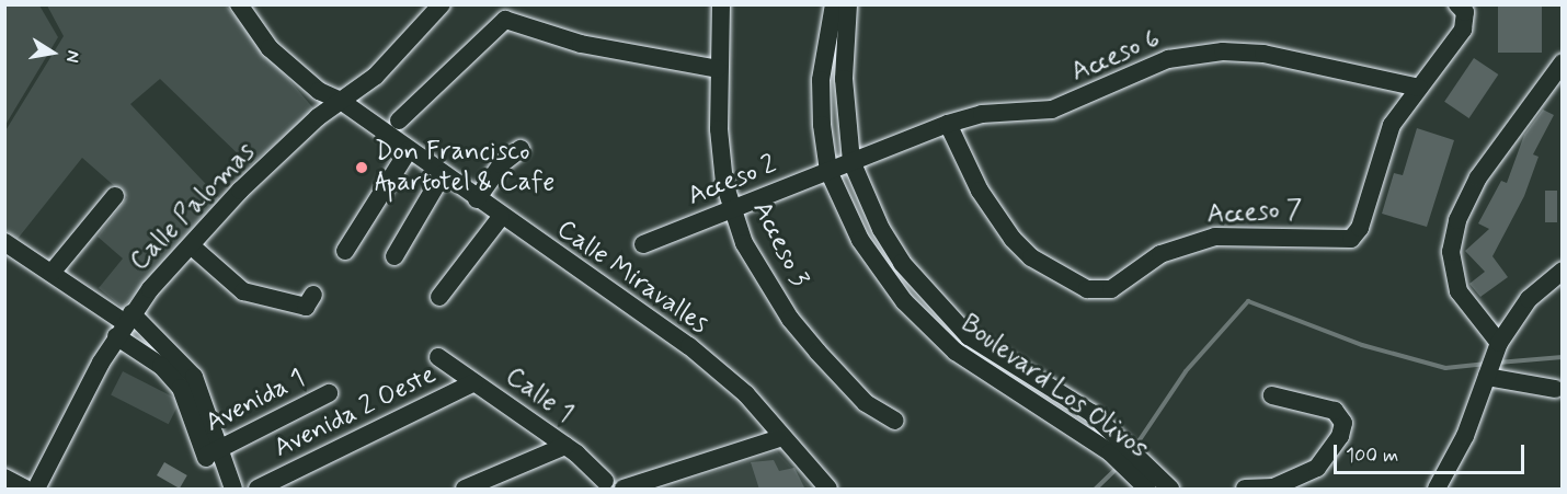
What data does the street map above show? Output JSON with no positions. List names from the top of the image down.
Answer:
{
  "streets": {
    "street": [
      "Acceso 6",
      "Acceso 2",
      "Calle Palomas",
      "Acceso 7",
      "Acceso 3",
      "Calle Miravalles",
      "Boulevard Los Olivos",
      "Calle 1",
      "Avenida 1",
      "Avenida 2 Oeste"
    ]
  },
  "crossings": [
    ["Acceso 6", "Acceso 2"],
    ["Acceso 6", "Acceso 7"],
    ["Acceso 6", "Boulevard Los Olivos"],
    ["Acceso 2", "Acceso 3"],
    ["Acceso 2", "Boulevard Los Olivos"],
    ["Calle Palomas", "Calle Miravalles"],
    ["Calle 1", "Avenida 2 Oeste"]
  ],
  "places": ["Don Francisco Apartotel & Cafe"],
  "scale_bar": "100 m",
  "north": "right"
}
